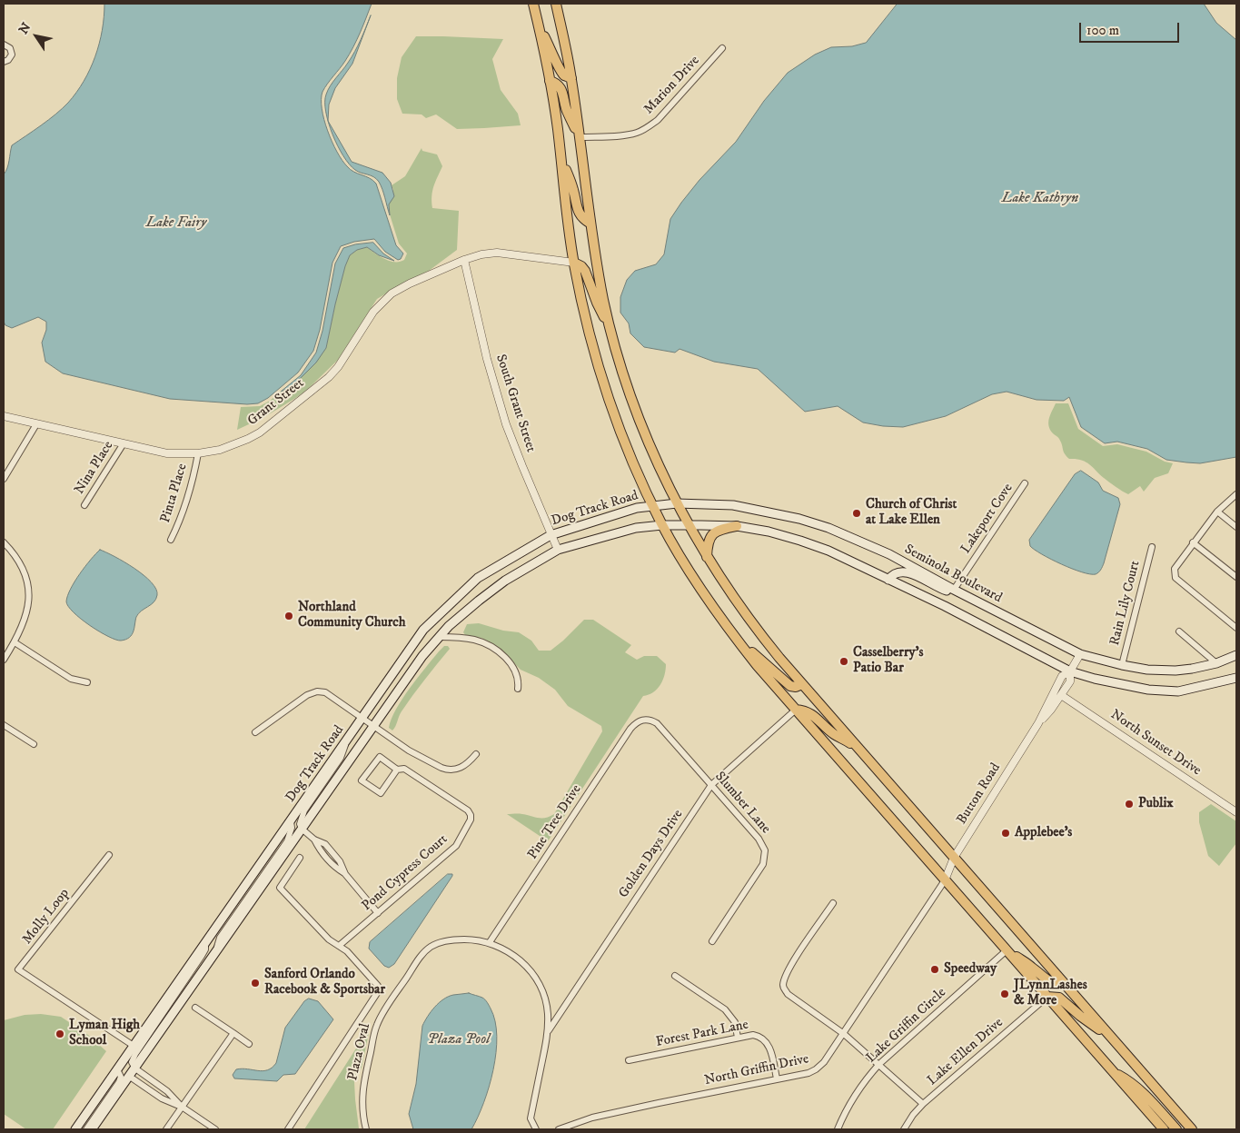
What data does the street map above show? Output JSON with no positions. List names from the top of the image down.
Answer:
{
  "streets": {
    "main road": ["Dog Track Road", "Seminola Boulevard"],
    "street": [
      "Marion Drive",
      "Grant Street",
      "South Grant Street",
      "Nina Place",
      "Pinta Place",
      "Lakeport Cove",
      "Rain Lily Court",
      "North Sunset Drive",
      "Button Road",
      "Slumber Lane",
      "Pine Tree Drive",
      "Golden Days Drive",
      "Pond Cypress Court",
      "Molly Loop",
      "Lake Griffin Circle",
      "Forest Park Lane",
      "Plaza Oval",
      "Lake Ellen Drive",
      "North Griffin Drive"
    ]
  },
  "crossings": [
    ["Grant Street", "South Grant Street"],
    ["Grant Street", "Nina Place"],
    ["Grant Street", "Pinta Place"],
    ["South Grant Street", "Dog Track Road"],
    ["Dog Track Road", "Seminola Boulevard"],
    ["Dog Track Road", "Molly Loop"],
    ["Lakeport Cove", "Seminola Boulevard"],
    ["Seminola Boulevard", "Rain Lily Court"],
    ["Seminola Boulevard", "Button Road"],
    ["North Sunset Drive", "Button Road"],
    ["Button Road", "North Griffin Drive"],
    ["Slumber Lane", "Pine Tree Drive"],
    ["Slumber Lane", "Golden Days Drive"],
    ["Pine Tree Drive", "Plaza Oval"],
    ["Golden Days Drive", "Plaza Oval"],
    ["Forest Park Lane", "North Griffin Drive"]
  ],
  "water": ["Lake Kathryn", "Lake Fairy", "Plaza Pool"],
  "places": [
    "Church of Christ at Lake Ellen",
    "Northland Community Church",
    "Casselberry's Patio Bar",
    "Publix",
    "Applebee's",
    "Speedway",
    "Sanford Orlando Racebook & Sportsbar",
    "JLynnLashes & More",
    "Lyman High School"
  ],
  "scale_bar": "100 m",
  "north": "top left"
}
